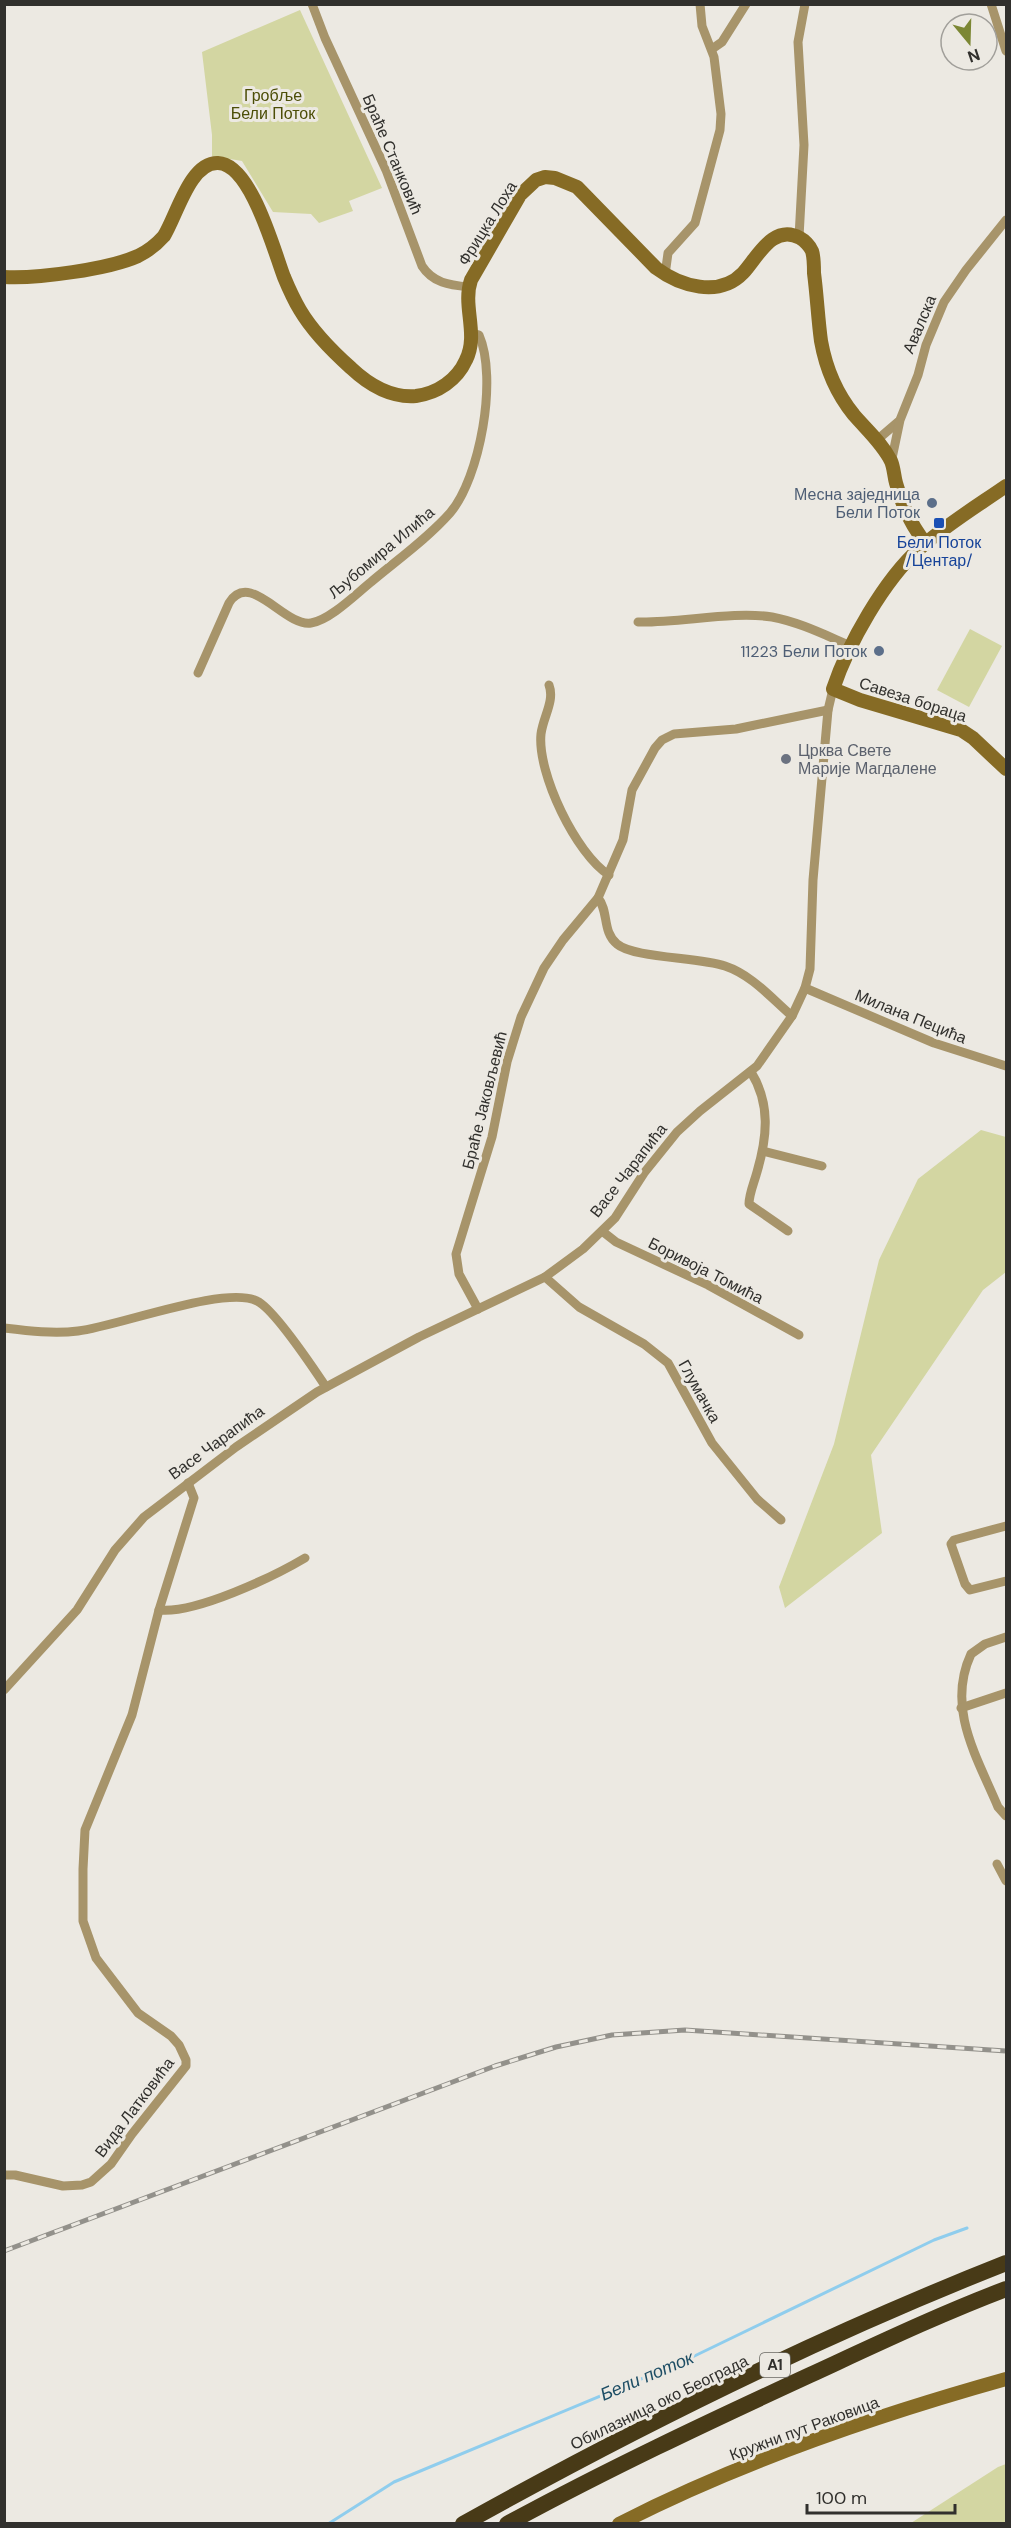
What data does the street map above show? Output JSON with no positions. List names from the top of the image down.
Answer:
{
  "streets": {
    "highway": ["A1", "Обилазница око Београда"],
    "street": [
      "Браће Станковић",
      "Фрицка Лоха",
      "Авалска",
      "Љубомира Илића",
      "Савеза бораца",
      "Милана Пецића",
      "Браће Јаковљевић",
      "Васе Чарапића",
      "Боривоја Томића",
      "Глумачка",
      "Вида Латковића",
      "Кружни пут Раковица"
    ]
  },
  "crossings": [
    ["Браће Станковић", "Фрицка Лоха"],
    ["Фрицка Лоха", "Љубомира Илића"],
    ["Авалска", "Васе Чарапића"],
    ["Савеза бораца", "Васе Чарапића"],
    ["Милана Пецића", "Васе Чарапића"],
    ["Браће Јаковљевић", "Васе Чарапића"],
    ["Васе Чарапића", "Боривоја Томића"],
    ["Васе Чарапића", "Глумачка"],
    ["Васе Чарапића", "Вида Латковића"]
  ],
  "water": ["Бели поток"],
  "parks": ["Гробље Бели Поток"],
  "places": {
    "other": ["Месна заједница Бели Поток", "11223 Бели Поток", "Црква Свете Марије Магдалене"],
    "transit": ["Бели Поток /Центар/"]
  },
  "scale_bar": "100 m",
  "north": "bottom"
}
